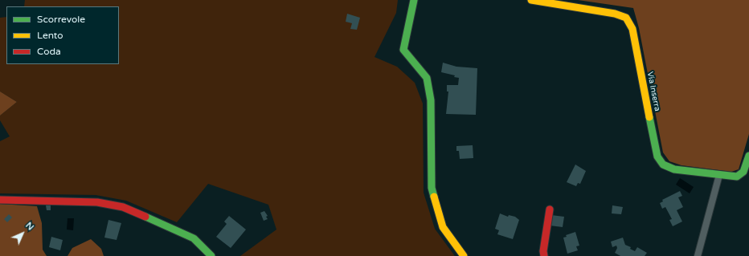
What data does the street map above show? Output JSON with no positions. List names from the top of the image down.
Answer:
{
  "streets": {
    "street": ["Via Inserra"]
  },
  "legend": ["Scorrevole", "Lento", "Coda"],
  "north": "top right"
}
